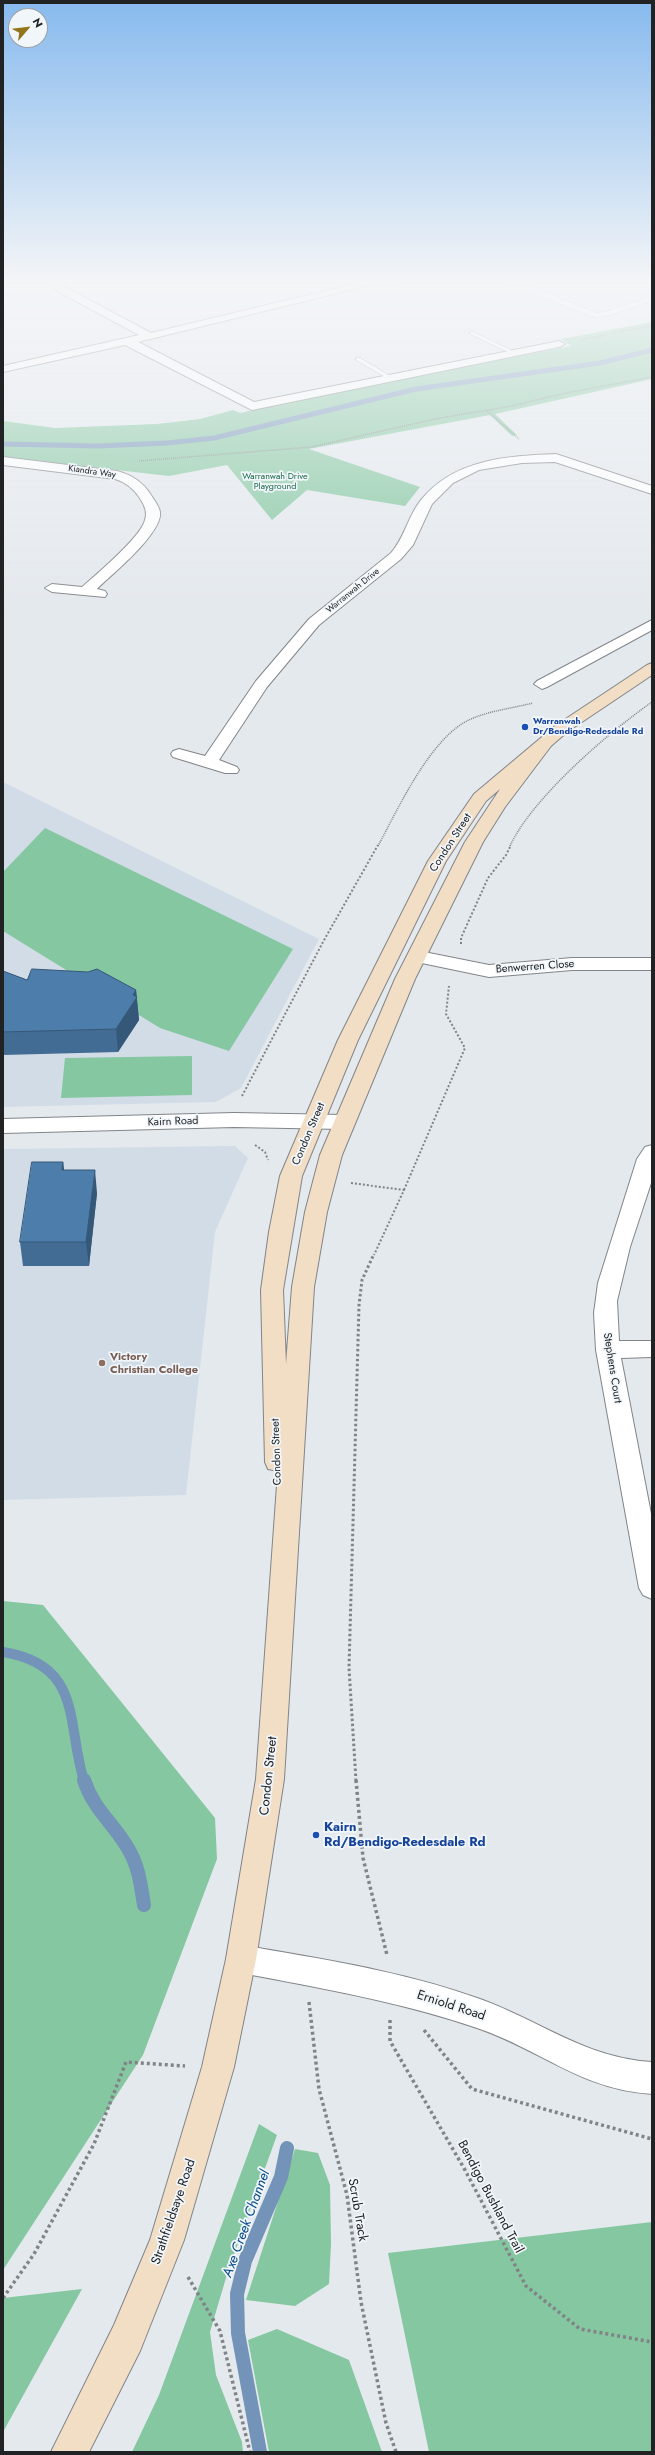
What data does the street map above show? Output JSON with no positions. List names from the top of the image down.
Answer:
{
  "streets": {
    "main road": ["Condon Street", "Strathfieldsaye Road"],
    "street": [
      "Kiandra Way",
      "Warranwah Drive",
      "Benwerren Close",
      "Kairn Road",
      "Stephens Court",
      "Erniold Road"
    ],
    "path": ["Bendigo Bushland Trail", "Scrub Track"]
  },
  "crossings": [
    ["Condon Street", "Benwerren Close"],
    ["Condon Street", "Kairn Road"],
    ["Condon Street", "Erniold Road"],
    ["Condon Street", "Strathfieldsaye Road"],
    ["Erniold Road", "Bendigo Bushland Trail"],
    ["Erniold Road", "Scrub Track"],
    ["Erniold Road", "Strathfieldsaye Road"]
  ],
  "water": ["Axe Creek Channel"],
  "parks": ["Warranwah Drive Playground"],
  "places": ["Warranwah Dr/Bendigo-Redesdale Rd", "Victory Christian College", "Kairn Rd/Bendigo-Redesdale Rd"],
  "north": "top right"
}
